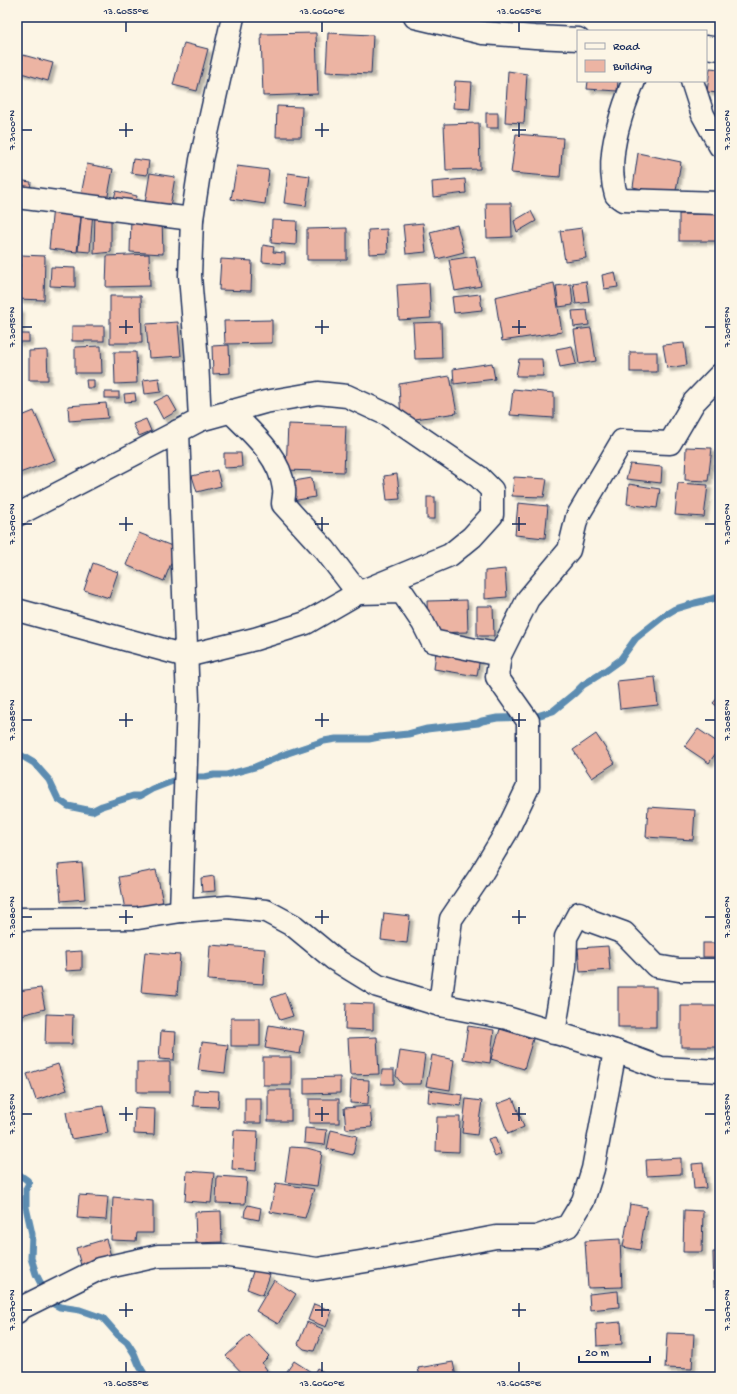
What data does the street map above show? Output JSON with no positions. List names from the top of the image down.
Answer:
{
  "legend": ["Road", "Building"],
  "scale_bar": "20 m",
  "coordinates": [
    "13.6055°E",
    "13.6060°E",
    "13.6065°E",
    "7.3100°N",
    "7.3095°N",
    "7.3090°N",
    "7.3085°N",
    "7.3080°N",
    "7.3075°N",
    "7.3070°N"
  ]
}
